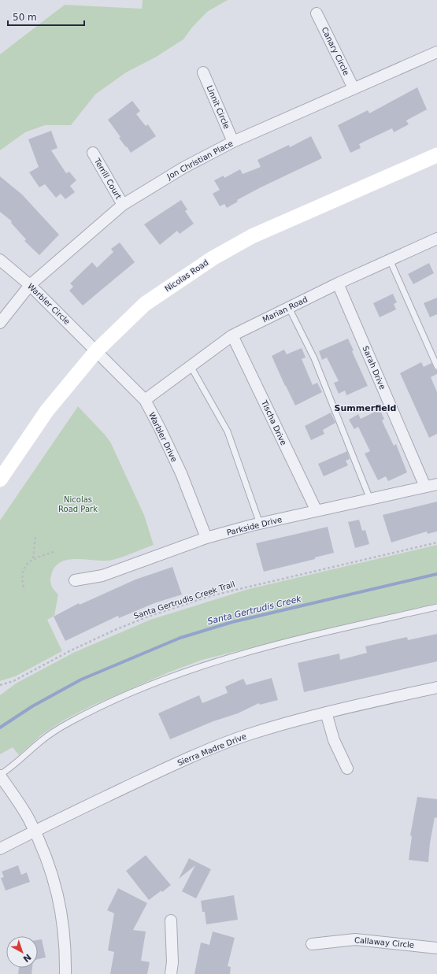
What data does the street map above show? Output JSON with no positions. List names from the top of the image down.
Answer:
{
  "streets": {
    "main road": ["Nicolas Road"],
    "street": [
      "Canary Circle",
      "Linnit Circle",
      "Jon Christian Place",
      "Terrill Court",
      "Warbler Circle",
      "Marian Road",
      "Sarah Drive",
      "Tischa Drive",
      "Warbler Drive",
      "Parkside Drive",
      "Sierra Madre Drive",
      "Callaway Circle"
    ],
    "path": ["Santa Gertrudis Creek Trail"]
  },
  "crossings": [
    ["Canary Circle", "Jon Christian Place"],
    ["Linnit Circle", "Jon Christian Place"],
    ["Jon Christian Place", "Terrill Court"],
    ["Jon Christian Place", "Warbler Circle"],
    ["Nicolas Road", "Warbler Circle"],
    ["Nicolas Road", "Warbler Drive"],
    ["Warbler Circle", "Warbler Drive"],
    ["Marian Road", "Sarah Drive"],
    ["Marian Road", "Tischa Drive"],
    ["Marian Road", "Warbler Drive"],
    ["Sarah Drive", "Parkside Drive"],
    ["Tischa Drive", "Parkside Drive"],
    ["Warbler Drive", "Parkside Drive"]
  ],
  "districts": ["Summerfield"],
  "water": ["Santa Gertrudis Creek"],
  "parks": ["Nicolas Road Park"],
  "scale_bar": "50 m",
  "north": "bottom right"
}
